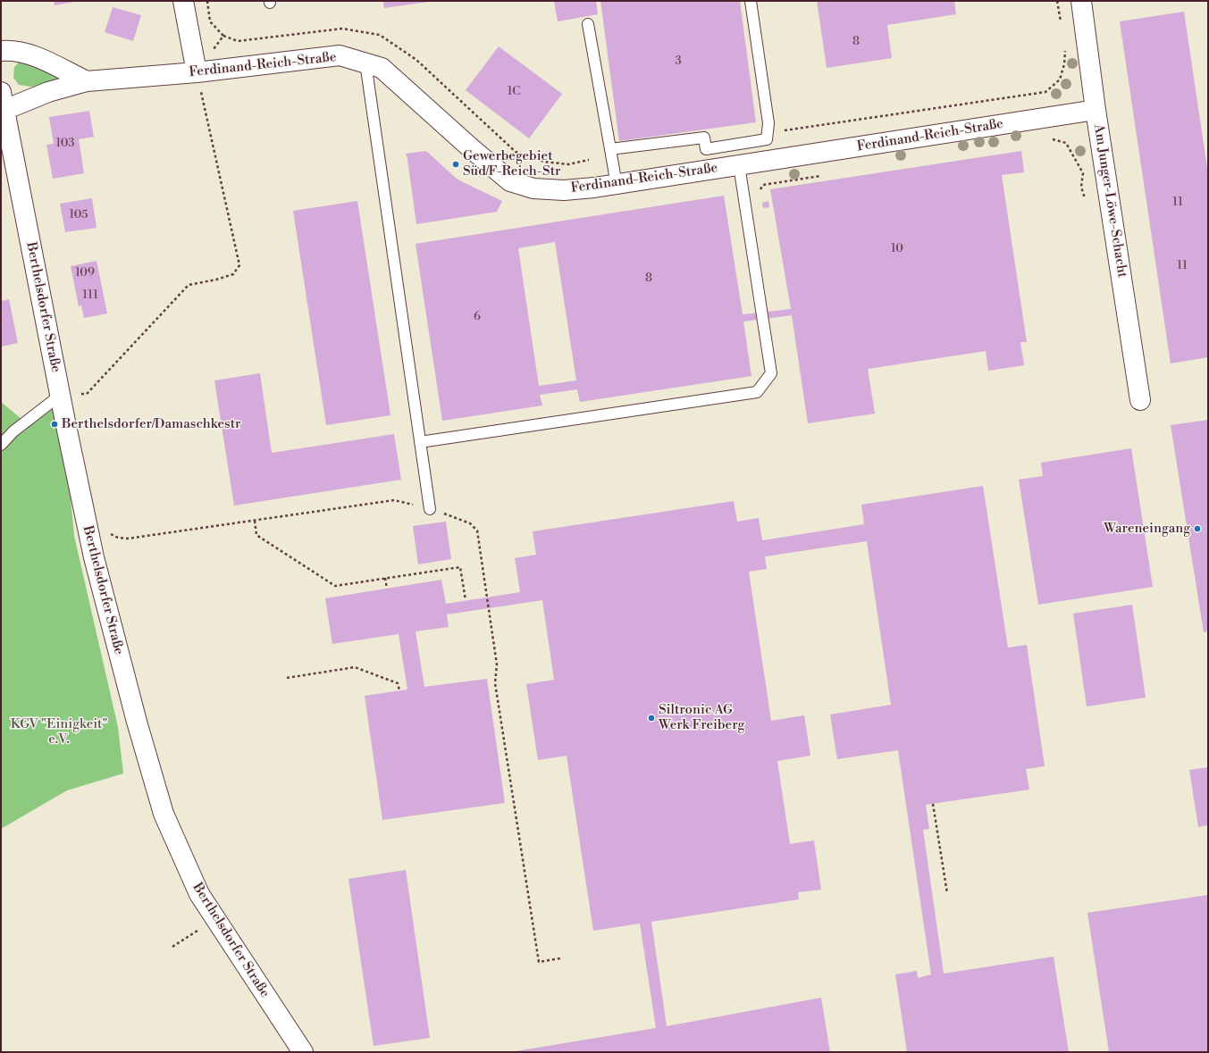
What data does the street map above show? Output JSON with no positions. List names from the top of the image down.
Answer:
{
  "streets": {
    "street": ["Ferdinand-Reich-Straße", "Am Junger-Löwe-Schacht", "Berthelsdorfer Straße"]
  },
  "crossings": [
    ["Ferdinand-Reich-Straße", "Am Junger-Löwe-Schacht"],
    ["Ferdinand-Reich-Straße", "Berthelsdorfer Straße"]
  ],
  "parks": ["KGV \"Einigkeit\" e.V."],
  "places": [
    "Gewerbegebiet Süd/F-Reich-Str",
    "Berthelsdorfer/Damaschkestr",
    "Wareneingang",
    "Siltronic AG Werk Freiberg"
  ],
  "house_numbers": [
    "8",
    "3",
    "1C",
    "103",
    "11",
    "105",
    "10",
    "11",
    "109",
    "8",
    "111",
    "6"
  ]
}
